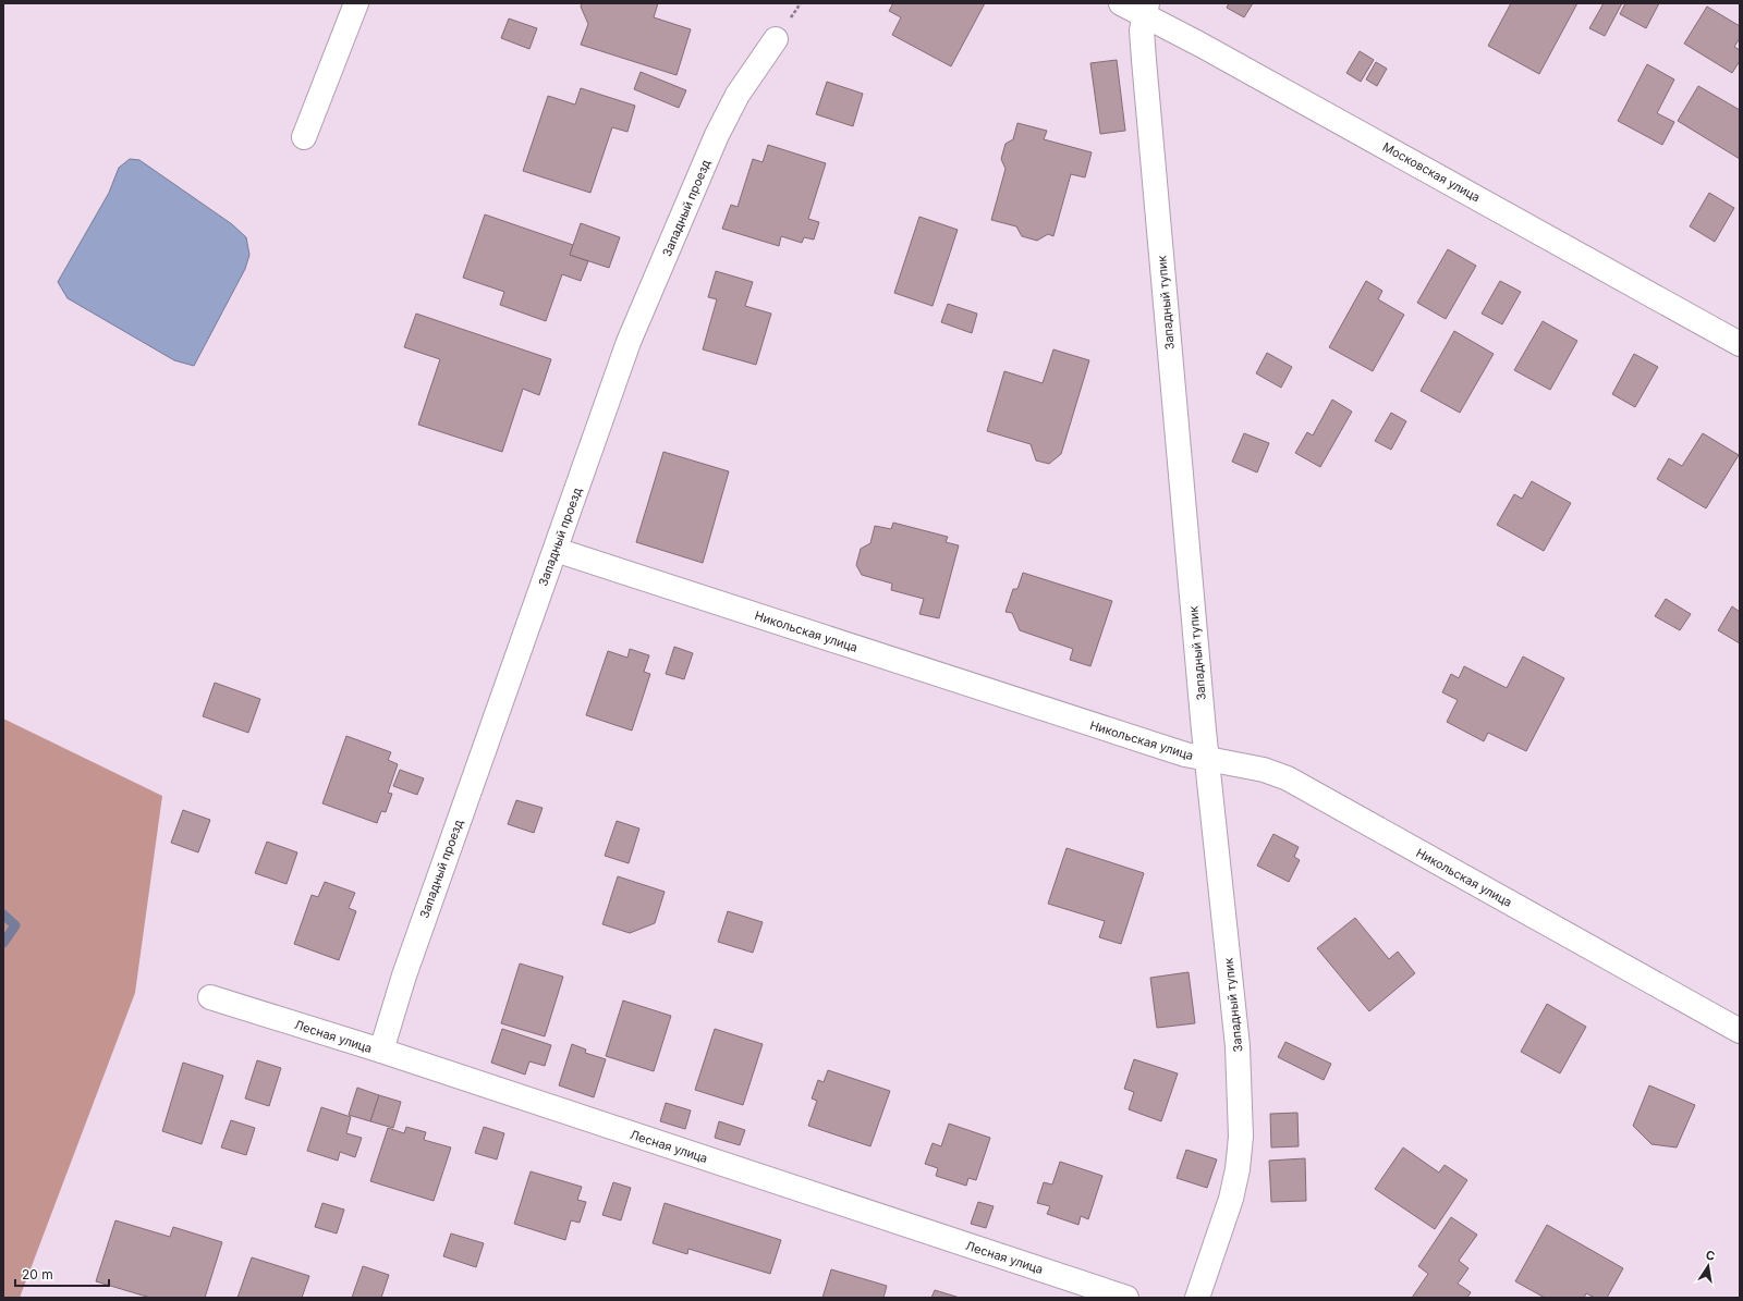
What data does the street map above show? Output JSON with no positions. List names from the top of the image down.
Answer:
{
  "streets": {
    "street": [
      "Московская улица",
      "Западный проезд",
      "Западный тупик",
      "Никольская улица",
      "Лесная улица"
    ]
  },
  "crossings": [
    ["Московская улица", "Западный тупик"],
    ["Западный проезд", "Никольская улица"],
    ["Западный проезд", "Лесная улица"],
    ["Западный тупик", "Никольская улица"]
  ],
  "scale_bar": "20 m",
  "north": "top"
}
